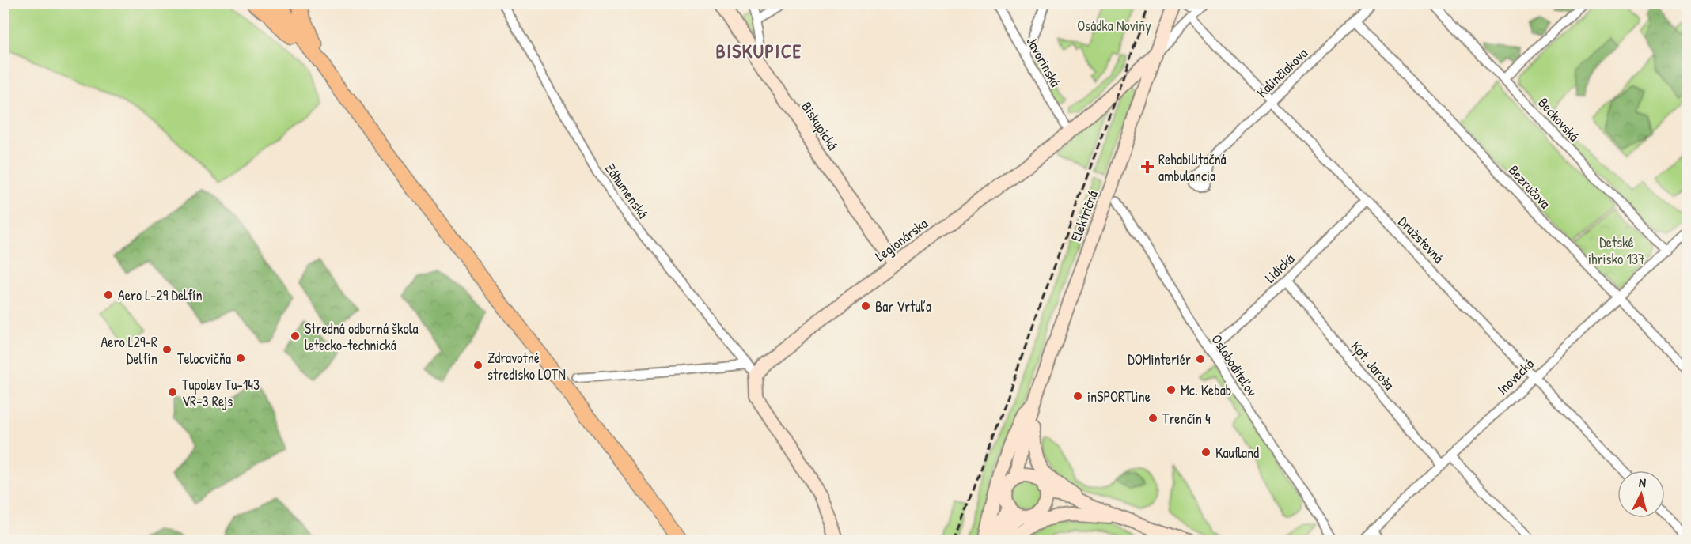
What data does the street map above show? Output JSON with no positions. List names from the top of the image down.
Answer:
{
  "streets": {
    "street": [
      "Javorinská",
      "Kalinčiakova",
      "Beckovská",
      "Biskupická",
      "Bezručova",
      "Záhumenská",
      "Električná",
      "Legionárska",
      "Družstevná",
      "Lidická",
      "Osloboditeľov",
      "Kpt. Jaroša",
      "Inovecká"
    ]
  },
  "crossings": [
    ["Javorinská", "Legionárska"],
    ["Kalinčiakova", "Bezručova"],
    ["Kalinčiakova", "Družstevná"],
    ["Beckovská", "Inovecká"],
    ["Biskupická", "Legionárska"],
    ["Bezručova", "Inovecká"],
    ["Záhumenská", "Legionárska"],
    ["Električná", "Legionárska"],
    ["Legionárska", "Družstevná"],
    ["Družstevná", "Lidická"],
    ["Družstevná", "Inovecká"],
    ["Lidická", "Osloboditeľov"],
    ["Lidická", "Kpt. Jaroša"],
    ["Kpt. Jaroša", "Inovecká"]
  ],
  "districts": ["BISKUPICE"],
  "parks": ["Osádka Noviny", "Detské ihrisko 137"],
  "places": {
    "health": ["Rehabilitačná ambulancia"],
    "other": [
      "Aero L-29 Delfín",
      "Bar Vrtuľa",
      "Stredná odborná škola letecko-technická",
      "Aero L29-R Delfín",
      "Telocvičňa",
      "DOMinteriér",
      "Zdravotné stredisko LOTN",
      "Mc. Kebab",
      "Tupolev Tu-143 VR-3 Rejs",
      "inSPORTline",
      "Trenčín 4",
      "Kaufland"
    ]
  },
  "north": "top"
}
